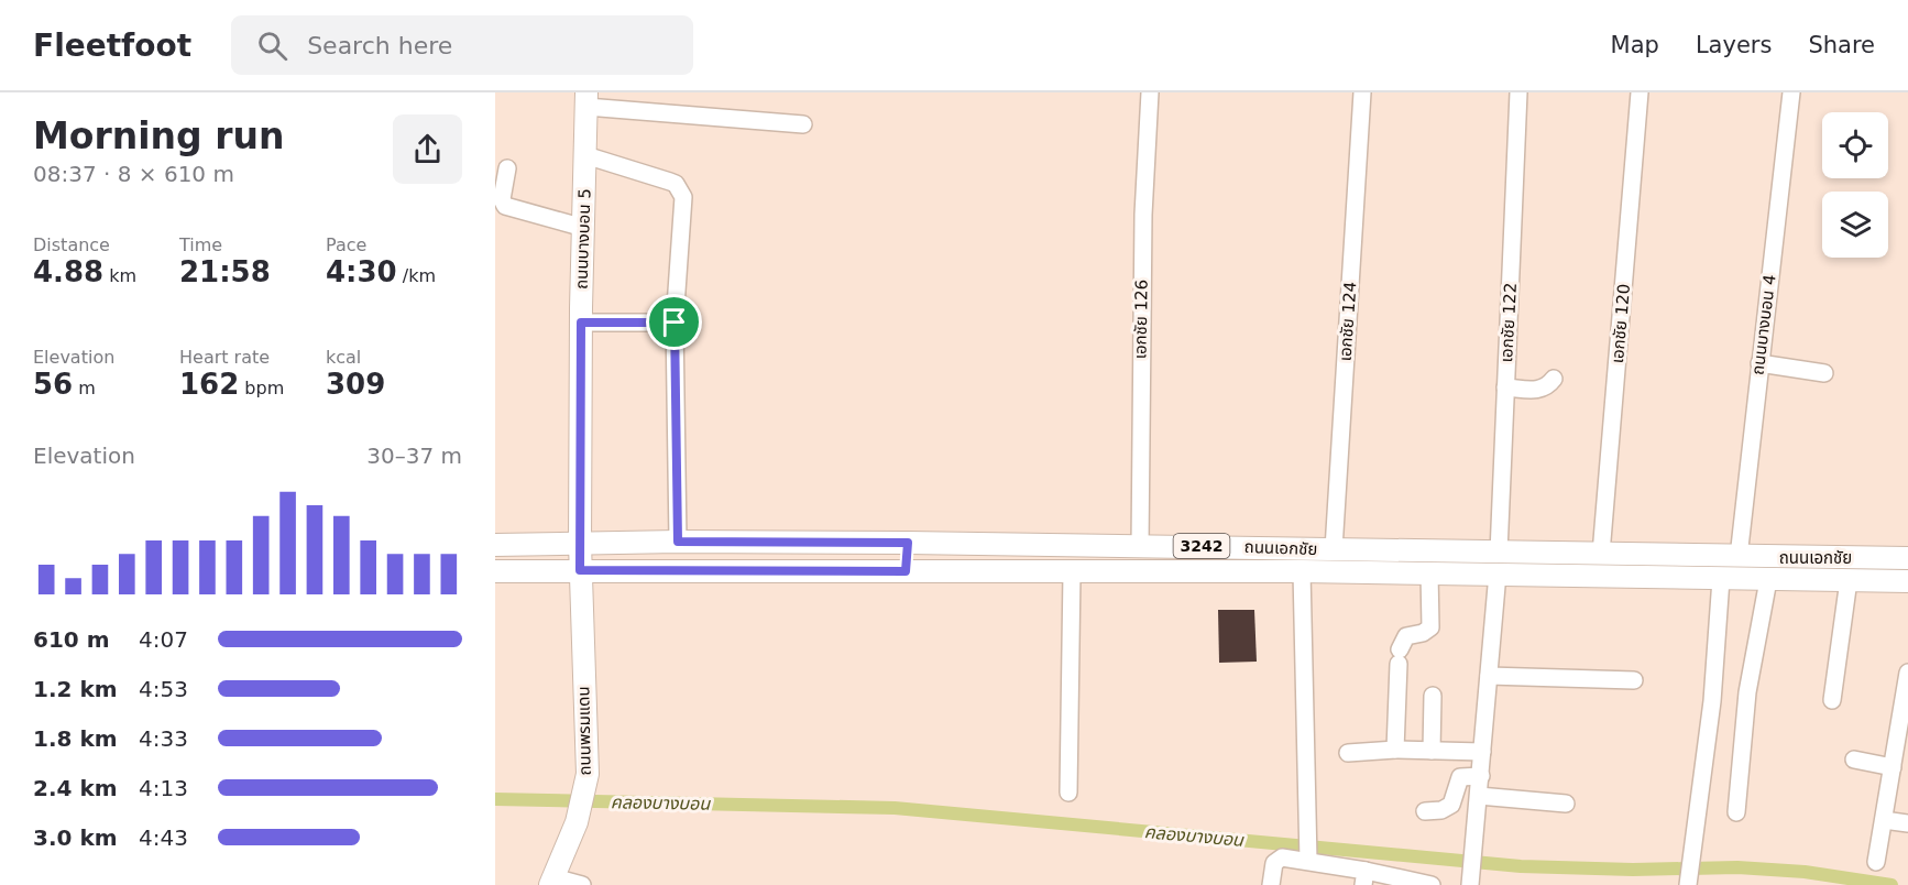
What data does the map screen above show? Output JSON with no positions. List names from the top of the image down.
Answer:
{
  "streets": {
    "main road": [
      "ถนนบางบอน 5",
      "3242",
      "ถนนเอกชัย",
      "ถนนพรมแดน"
    ],
    "street": [
      "เอกชัย 126",
      "เอกชัย 124",
      "เอกชัย 122",
      "เอกชัย 120",
      "ถนนบางบอน 4"
    ]
  },
  "crossings": [
    ["ถนนบางบอน 5", "ถนนเอกชัย"],
    ["ถนนบางบอน 5", "ถนนพรมแดน"],
    ["เอกชัย 126", "ถนนเอกชัย"],
    ["เอกชัย 124", "ถนนเอกชัย"],
    ["เอกชัย 122", "ถนนเอกชัย"],
    ["เอกชัย 120", "ถนนเอกชัย"],
    ["ถนนบางบอน 4", "ถนนเอกชัย"],
    ["ถนนเอกชัย", "ถนนพรมแดน"]
  ],
  "water": ["คลองบางบอน"],
  "page": {
    "header": "Fleetfoot",
    "search": "Search here",
    "nav": ["Map", "Layers", "Share"],
    "heading": ["Morning run", "08:37 · 8 × 610 m"],
    "stats": [
      ["Distance", "4.88 km"],
      ["Time", "21:58"],
      ["Pace", "4:30 /km"],
      ["Elevation", "56 m"],
      ["Heart rate", "162 bpm"],
      ["kcal", "309"]
    ],
    "chart": ["Elevation", "30–37 m"],
    "list": [
      {
        "name": "610 m",
        "note": "4:07"
      },
      {
        "name": "1.2 km",
        "note": "4:53"
      },
      {
        "name": "1.8 km",
        "note": "4:33"
      },
      {
        "name": "2.4 km",
        "note": "4:13"
      },
      {
        "name": "3.0 km",
        "note": "4:43"
      }
    ]
  }
}
